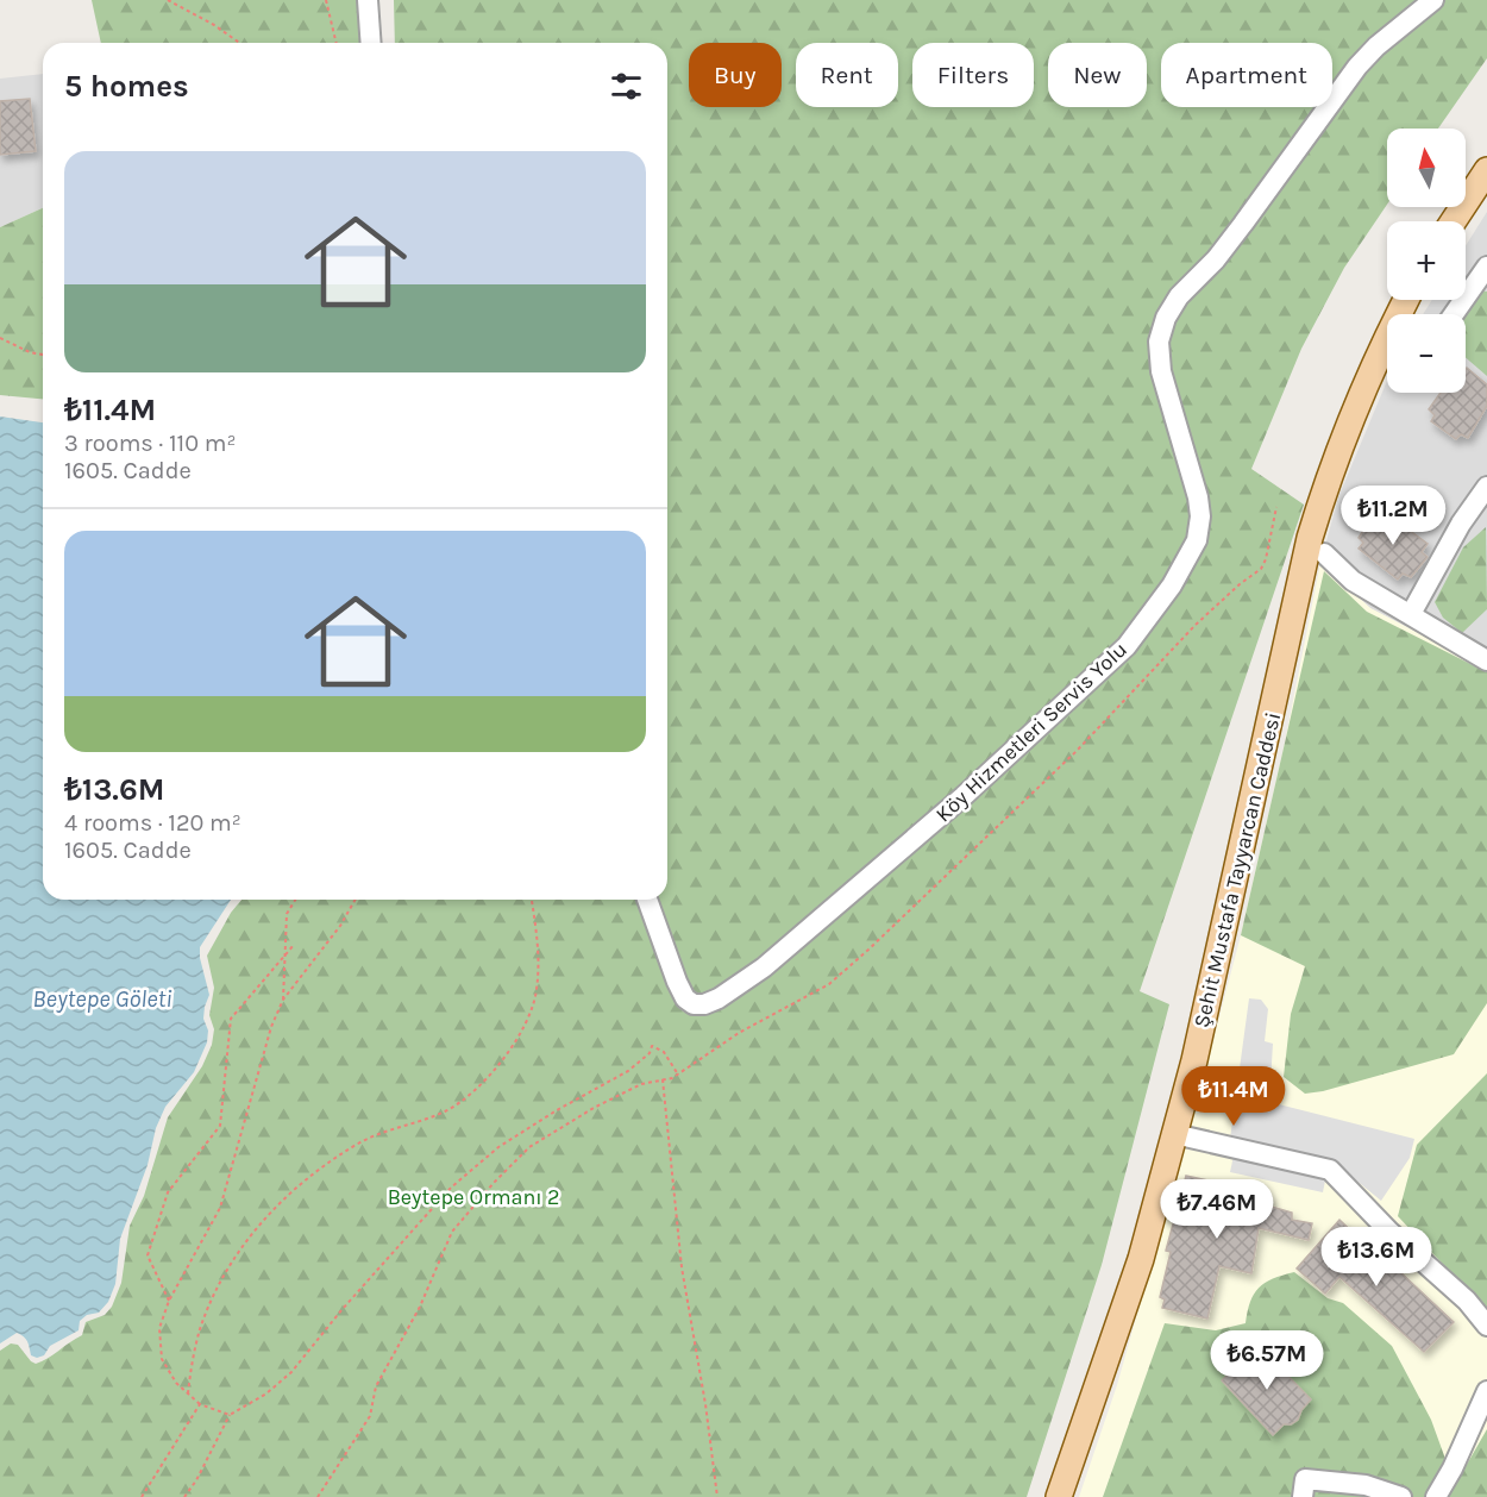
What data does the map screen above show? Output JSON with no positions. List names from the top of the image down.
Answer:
{
  "streets": {
    "main road": ["Şehit Mustafa Tayyarcan Caddesi"],
    "street": ["Köy Hizmetleri Servis Yolu"]
  },
  "water": ["Beytepe Göleti"],
  "parks": ["Beytepe Ormanı 2"],
  "north": "top",
  "page": {
    "chip": [
      "Buy",
      "Rent",
      "Filters",
      "New",
      "Apartment"
    ],
    "heading": "5 homes",
    "map_buttons": ["+", "−"],
    "list": [
      {
        "name": "₺11.4M",
        "note": "3 rooms · 110 m² · 1605. Cadde"
      },
      {
        "name": "₺13.6M",
        "note": "4 rooms · 120 m² · 1605. Cadde"
      }
    ],
    "price": [
      "₺11.2M",
      "₺11.4M",
      "₺7.46M",
      "₺13.6M",
      "₺6.57M"
    ]
  }
}
